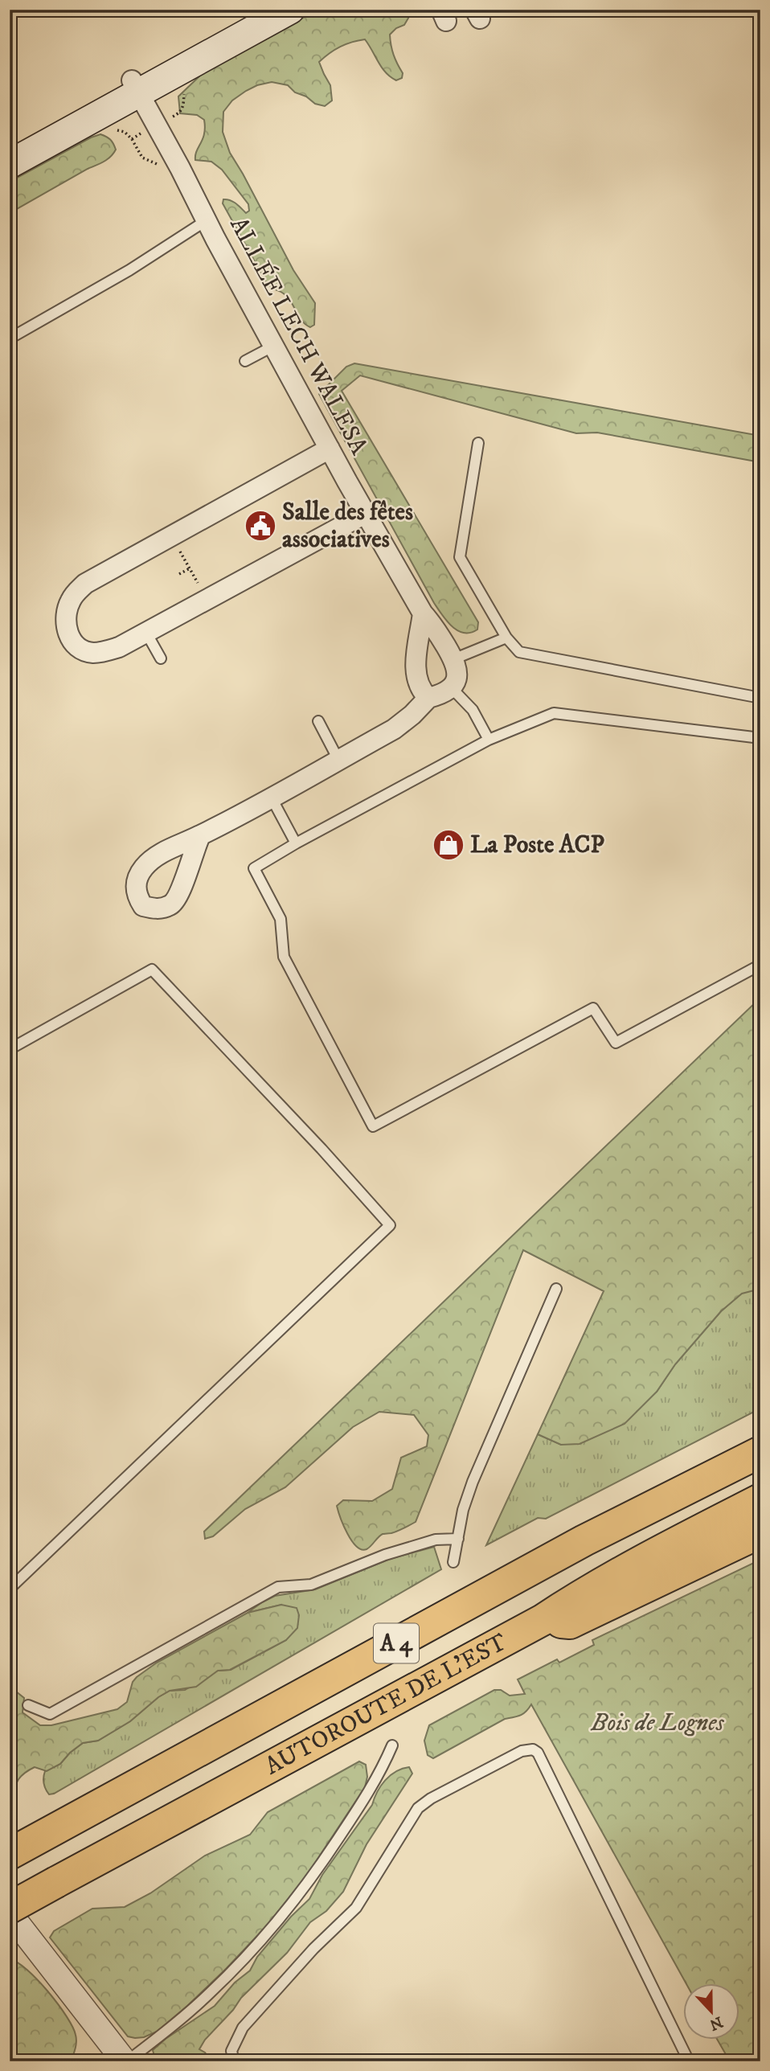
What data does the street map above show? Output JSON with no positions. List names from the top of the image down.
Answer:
{
  "streets": {
    "highway": ["A 4", "AUTOROUTE DE L’EST"],
    "street": ["ALLÉE LECH WALESA"]
  },
  "parks": ["Bois de Lognes"],
  "places": {
    "public building": ["Salle des fêtes associatives"],
    "shop": ["La Poste ACP"]
  },
  "north": "bottom"
}
